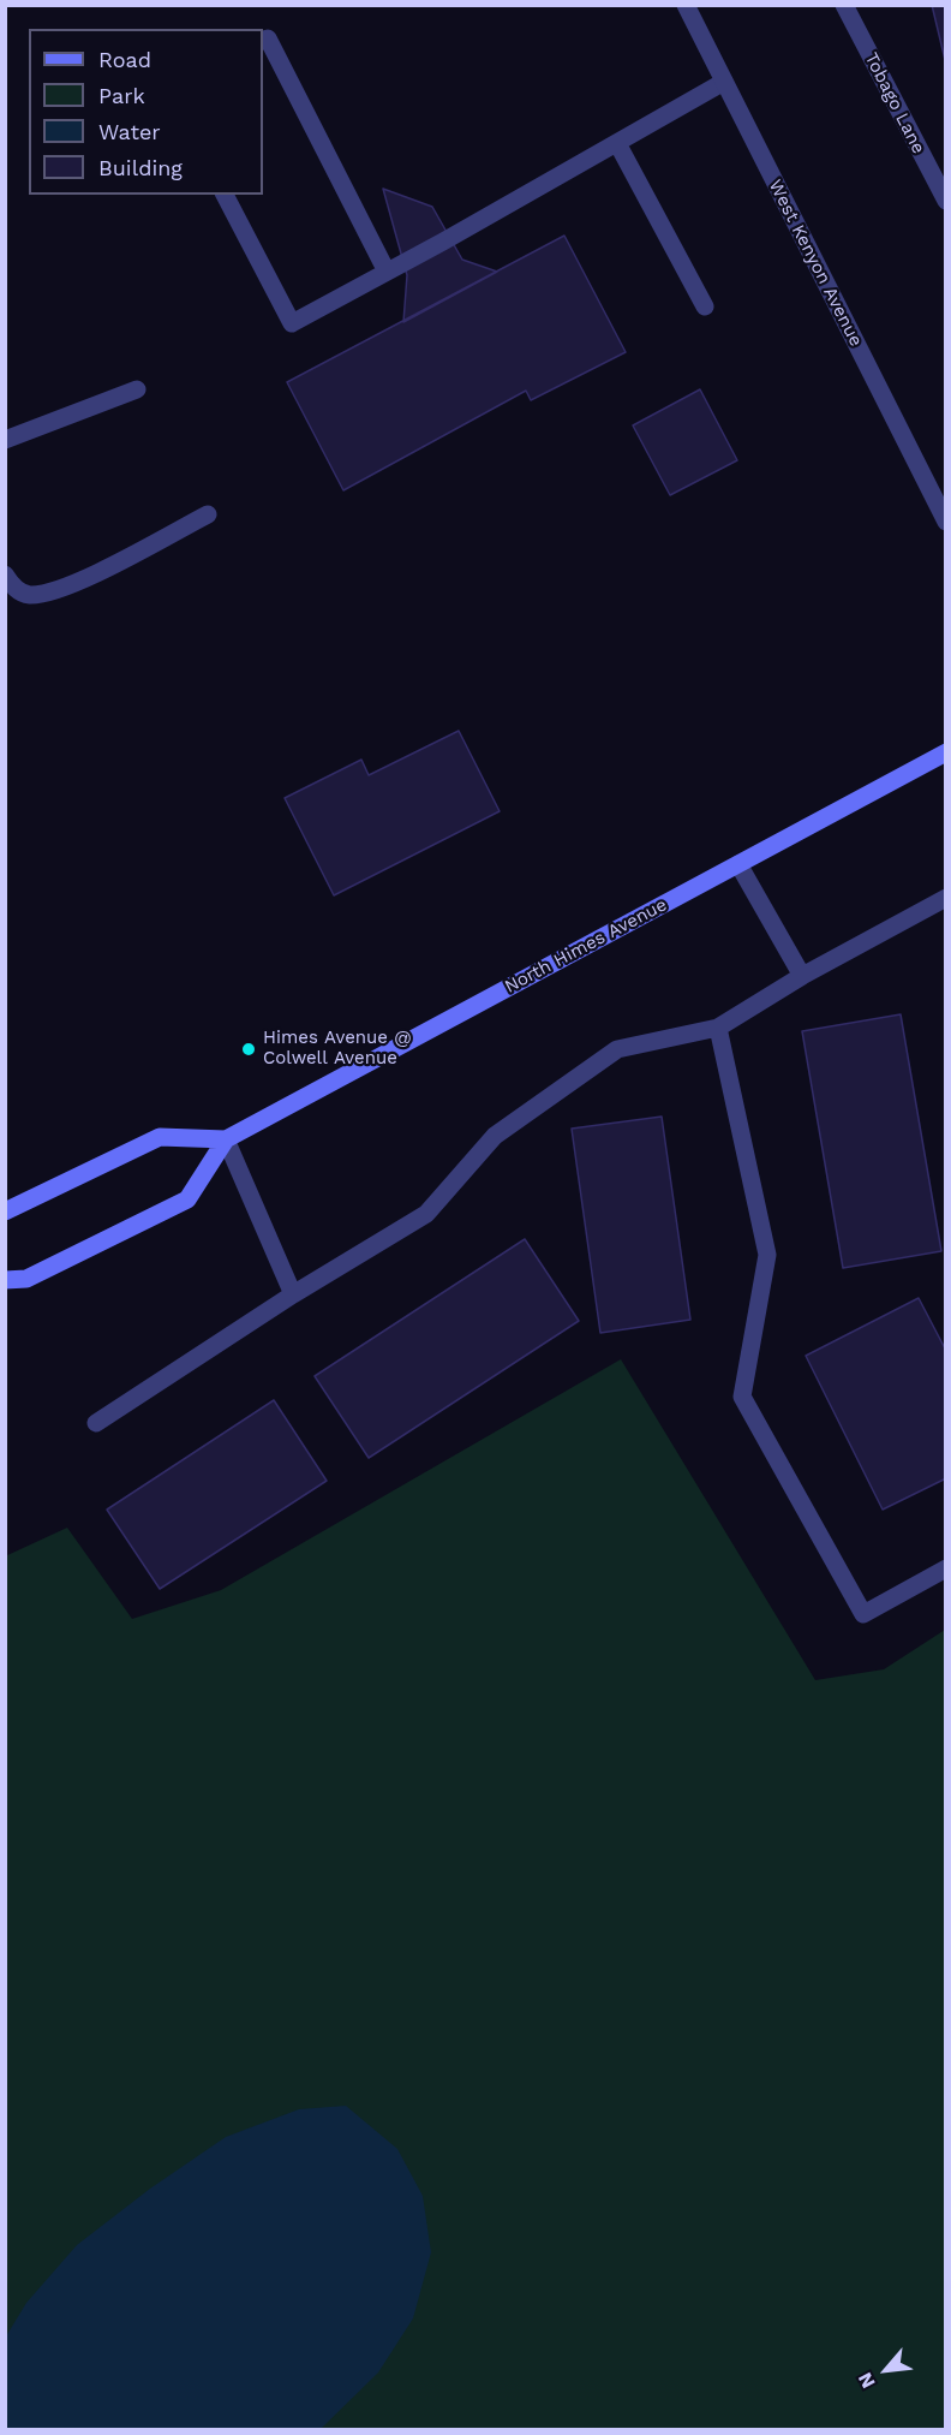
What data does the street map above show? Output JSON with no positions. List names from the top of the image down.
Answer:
{
  "streets": {
    "street": ["Tobago Lane", "West Kenyon Avenue", "North Himes Avenue"]
  },
  "places": ["Himes Avenue @ Colwell Avenue"],
  "legend": [
    "Road",
    "Park",
    "Water",
    "Building"
  ],
  "north": "bottom left"
}
